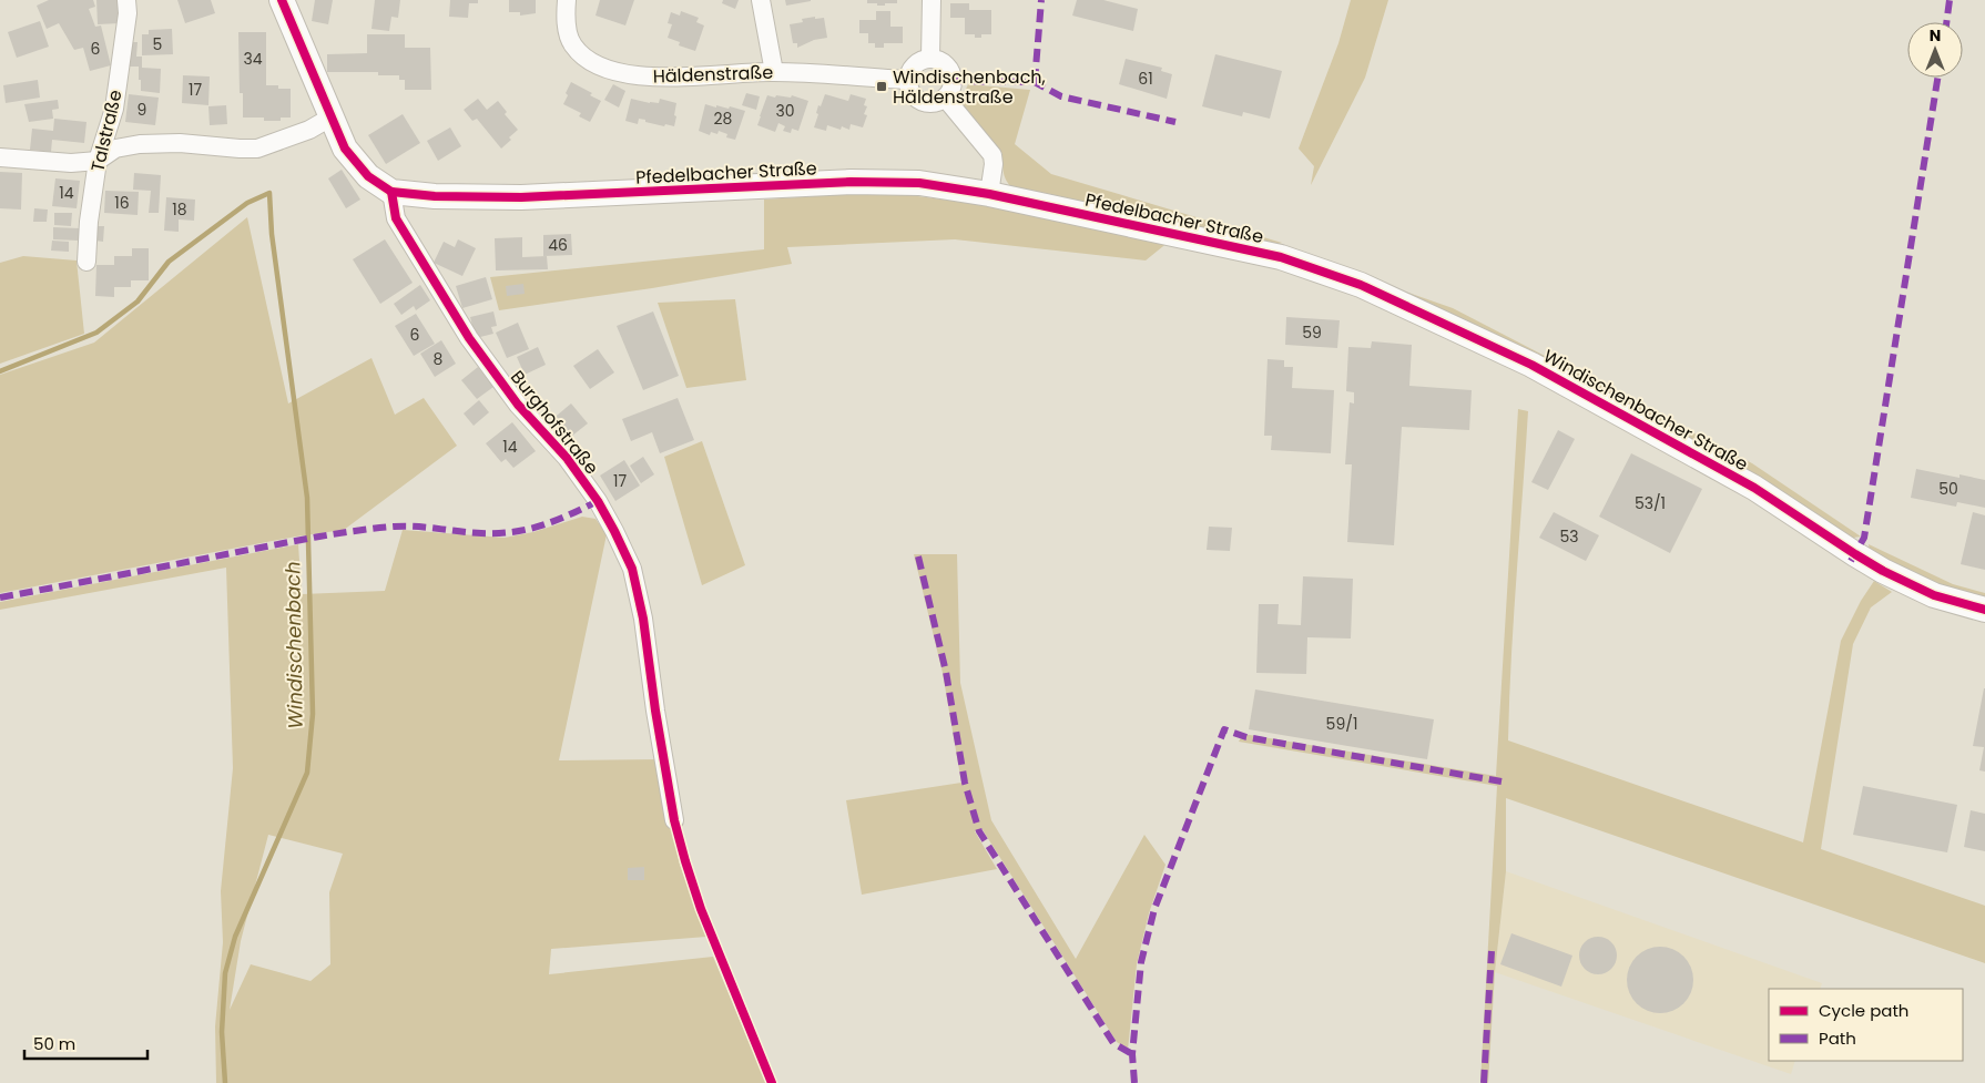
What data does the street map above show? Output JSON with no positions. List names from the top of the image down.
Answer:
{
  "streets": {
    "street": [
      "Häldenstraße",
      "Talstraße",
      "Pfedelbacher Straße",
      "Windischenbacher Straße",
      "Burghofstraße"
    ]
  },
  "crossings": [
    ["Pfedelbacher Straße", "Windischenbacher Straße"],
    ["Pfedelbacher Straße", "Burghofstraße"]
  ],
  "water": ["Windischenbach"],
  "places": {
    "transit": ["Windischenbach, Häldenstraße"]
  },
  "house_numbers": [
    "5",
    "6",
    "34",
    "61",
    "17",
    "9",
    "30",
    "28",
    "14",
    "16",
    "18",
    "46",
    "59",
    "6",
    "8",
    "14",
    "17",
    "50",
    "53/1",
    "53",
    "59/1"
  ],
  "legend": ["Cycle path", "Path"],
  "scale_bar": "50 m",
  "north": "top"
}
